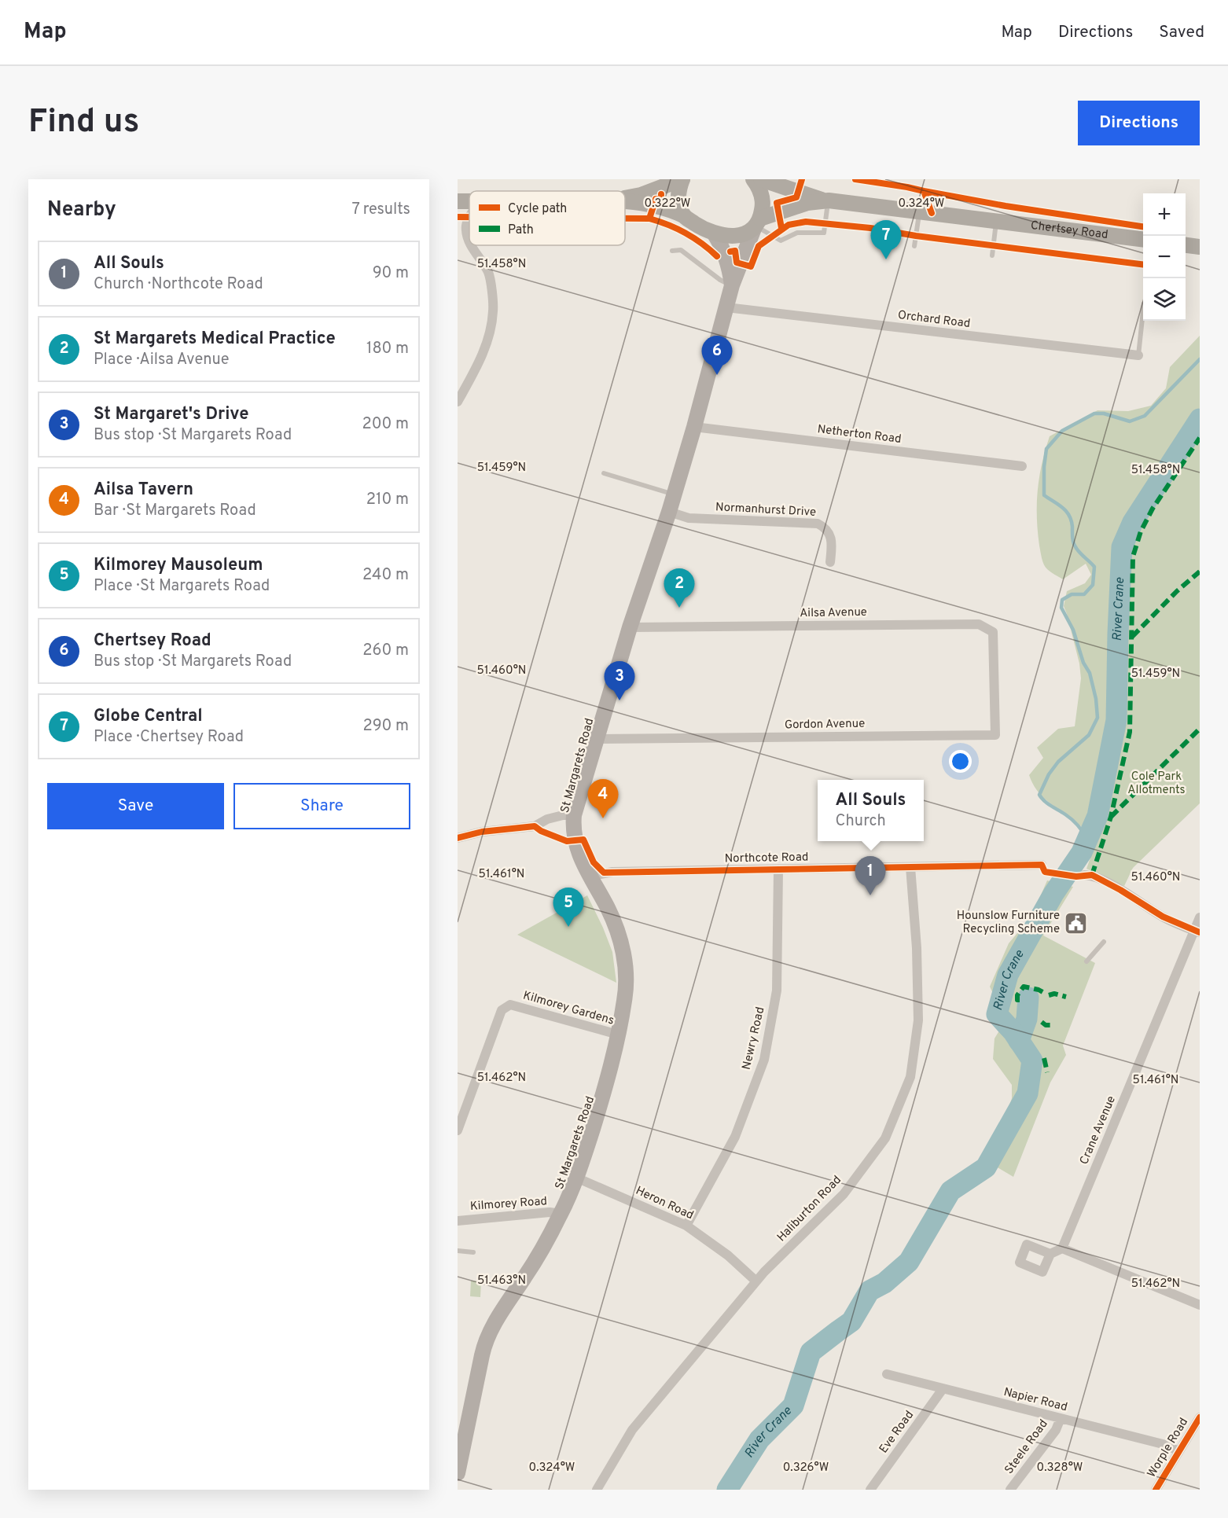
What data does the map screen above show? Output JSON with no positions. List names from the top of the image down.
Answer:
{
  "streets": {
    "highway": ["Chertsey Road"],
    "main road": ["St Margarets Road"],
    "street": [
      "Orchard Road",
      "Netherton Road",
      "Normanhurst Drive",
      "Ailsa Avenue",
      "Gordon Avenue",
      "Northcote Road",
      "Kilmorey Gardens",
      "Newry Road",
      "Crane Avenue",
      "Heron Road",
      "Kilmorey Road",
      "Haliburton Road",
      "Napier Road",
      "Eve Road",
      "Steele Road",
      "Worple Road"
    ]
  },
  "crossings": [
    ["Chertsey Road", "St Margarets Road"],
    ["Orchard Road", "St Margarets Road"],
    ["Netherton Road", "St Margarets Road"],
    ["Normanhurst Drive", "St Margarets Road"],
    ["Ailsa Avenue", "Gordon Avenue"],
    ["Ailsa Avenue", "St Margarets Road"],
    ["Gordon Avenue", "St Margarets Road"],
    ["St Margarets Road", "Northcote Road"],
    ["St Margarets Road", "Kilmorey Gardens"],
    ["St Margarets Road", "Heron Road"],
    ["St Margarets Road", "Kilmorey Road"],
    ["Northcote Road", "Newry Road"],
    ["Northcote Road", "Haliburton Road"],
    ["Newry Road", "Heron Road"],
    ["Heron Road", "Haliburton Road"],
    ["Napier Road", "Eve Road"],
    ["Napier Road", "Steele Road"],
    ["Napier Road", "Worple Road"]
  ],
  "water": ["River Crane"],
  "parks": ["Cole Park Allotments"],
  "places": {
    "public building": ["Hounslow Furniture Recycling Scheme"]
  },
  "legend": ["Cycle path", "Path"],
  "page": {
    "header": "Map",
    "nav": ["Map", "Directions", "Saved"],
    "buttons": [
      "Directions",
      ["Save", "Share"]
    ],
    "title": "Find us",
    "heading": ["Nearby", "7 results"],
    "map_buttons": ["+", "−"],
    "pins": [
      "7",
      "6",
      "2",
      "3",
      "4",
      "1",
      "5"
    ],
    "list": [
      {
        "mark": "1",
        "name": "All Souls",
        "note": "Church · Northcote Road",
        "value": "90 m"
      },
      {
        "mark": "2",
        "name": "St Margarets Medical Practice",
        "note": "Place · Ailsa Avenue",
        "value": "180 m"
      },
      {
        "mark": "3",
        "name": "St Margaret's Drive",
        "note": "Bus stop · St Margarets Road",
        "value": "200 m"
      },
      {
        "mark": "4",
        "name": "Ailsa Tavern",
        "note": "Bar · St Margarets Road",
        "value": "210 m"
      },
      {
        "mark": "5",
        "name": "Kilmorey Mausoleum",
        "note": "Place · St Margarets Road",
        "value": "240 m"
      },
      {
        "mark": "6",
        "name": "Chertsey Road",
        "note": "Bus stop · St Margarets Road",
        "value": "260 m"
      },
      {
        "mark": "7",
        "name": "Globe Central",
        "note": "Place · Chertsey Road",
        "value": "290 m"
      }
    ],
    "popup": ["All Souls", "Church"]
  },
  "coordinates": [
    "0.322°W",
    "0.324°W",
    "51.458°N",
    "51.459°N",
    "51.460°N",
    "51.461°N",
    "51.462°N",
    "51.463°N",
    "0.326°W",
    "0.328°W"
  ]
}
